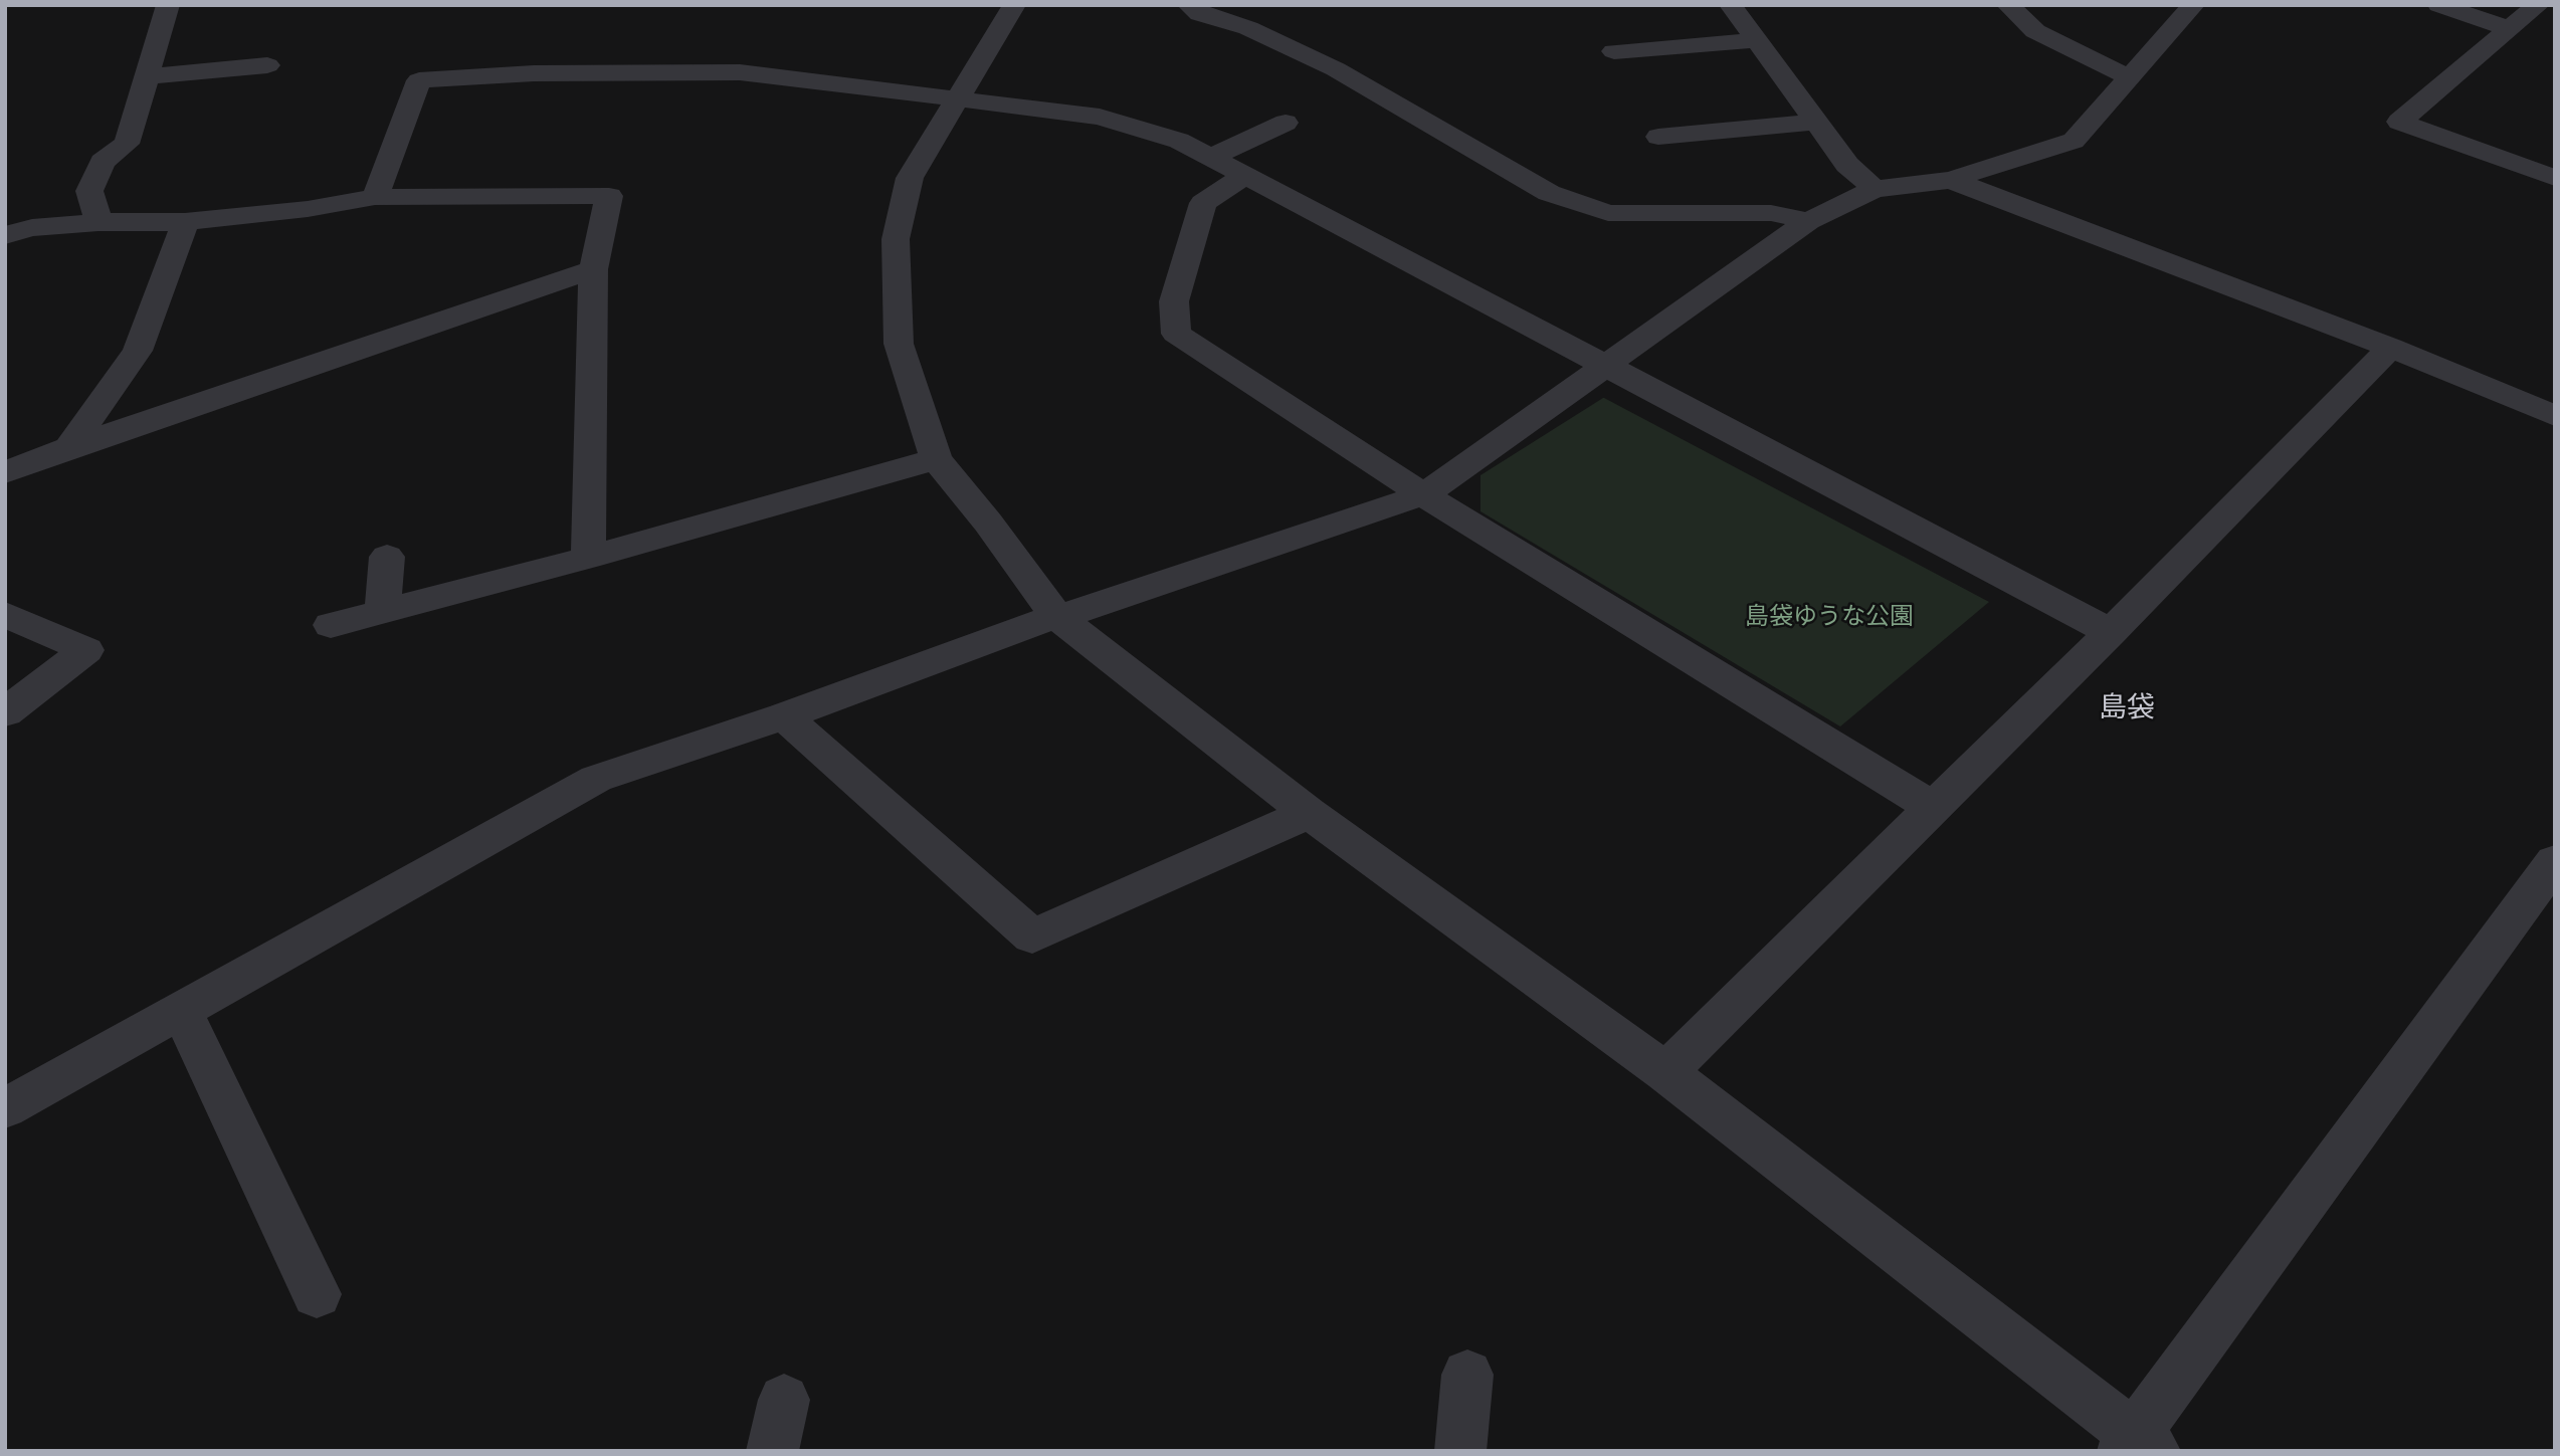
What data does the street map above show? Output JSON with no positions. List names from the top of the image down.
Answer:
{
  "districts": ["島袋"],
  "parks": ["島袋ゆうな公園"]
}
